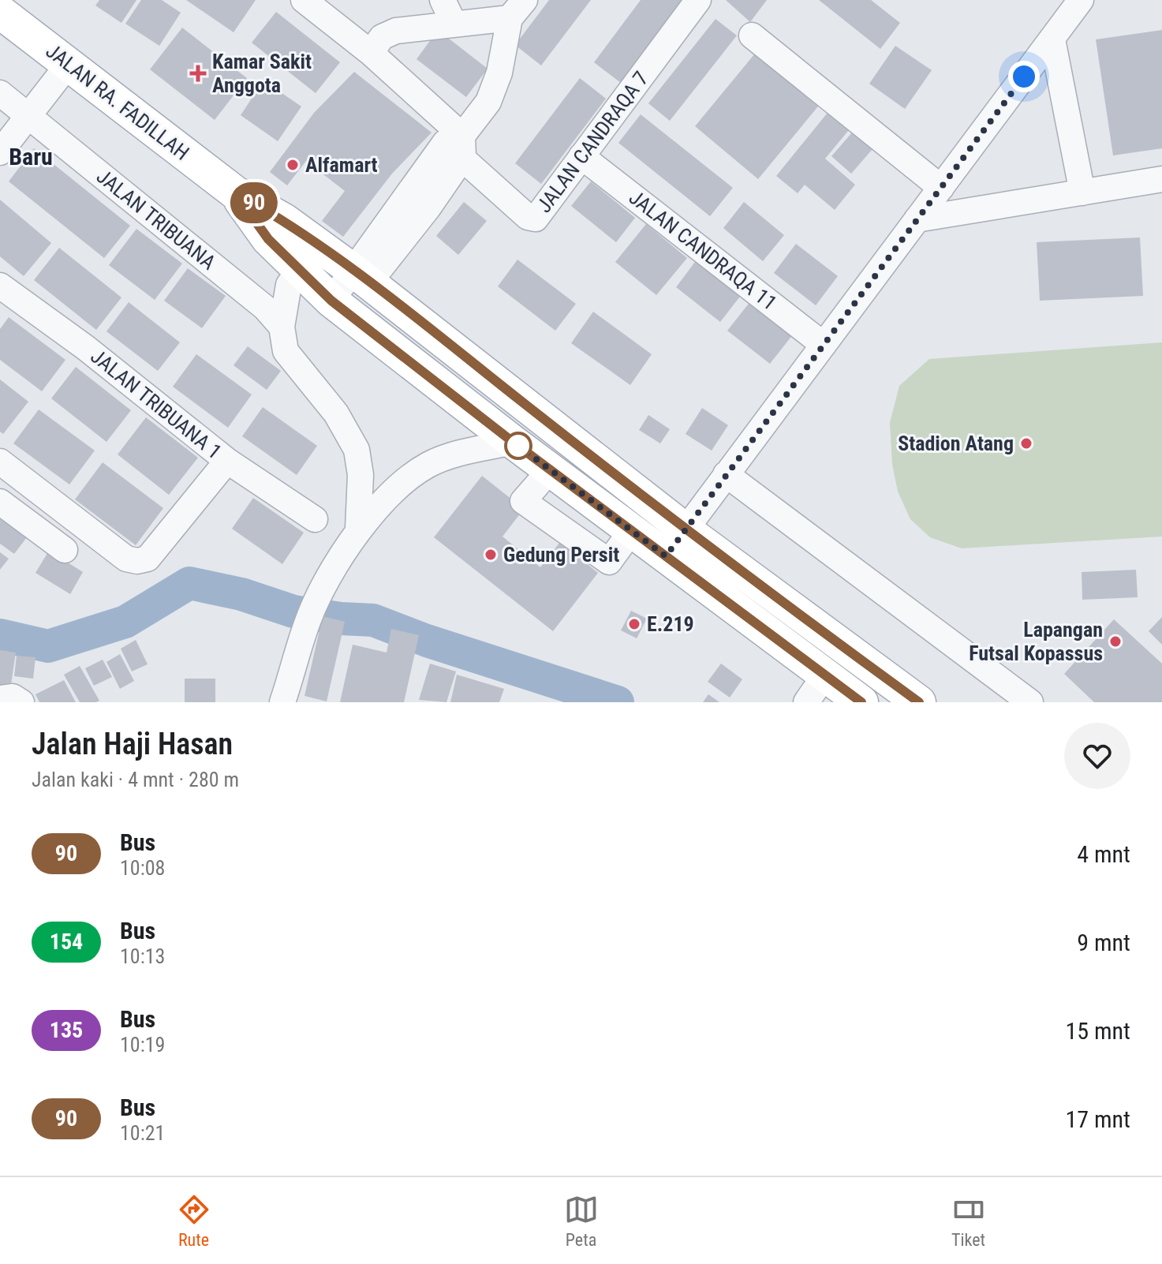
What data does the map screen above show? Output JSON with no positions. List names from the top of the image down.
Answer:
{
  "streets": {
    "main road": ["JALAN RA. FADILLAH"],
    "street": [
      "JALAN CANDRAQA 7",
      "JALAN TRIBUANA",
      "JALAN CANDRAQA 11",
      "JALAN TRIBUANA 1"
    ]
  },
  "crossings": [
    ["JALAN CANDRAQA 7", "JALAN CANDRAQA 11"]
  ],
  "districts": ["Baru"],
  "places": {
    "health": ["Kamar Sakit Anggota"],
    "other": [
      "Alfamart",
      "Stadion Atang",
      "Gedung Persit",
      "E.219",
      "Lapangan Futsal Kopassus"
    ]
  },
  "lines": ["bus line 90"],
  "page": {
    "on_map": "90",
    "heading": ["Jalan Haji Hasan", "Jalan kaki · 4 mnt · 280 m"],
    "list": [
      {
        "mark": "90",
        "name": "Bus",
        "note": "10:08",
        "value": "4 mnt"
      },
      {
        "mark": "154",
        "name": "Bus",
        "note": "10:13",
        "value": "9 mnt"
      },
      {
        "mark": "135",
        "name": "Bus",
        "note": "10:19",
        "value": "15 mnt"
      },
      {
        "mark": "90",
        "name": "Bus",
        "note": "10:21",
        "value": "17 mnt"
      }
    ],
    "tabs": ["Rute", "Peta", "Tiket"]
  }
}
